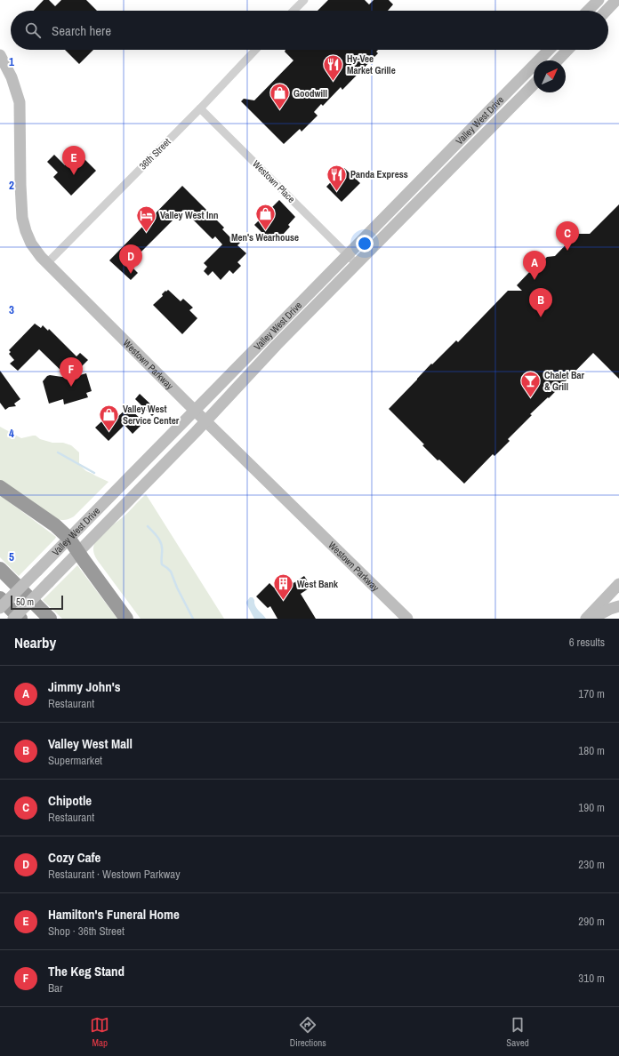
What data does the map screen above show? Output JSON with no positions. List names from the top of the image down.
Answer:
{
  "streets": {
    "main road": ["Valley West Drive", "Westown Parkway"],
    "street": ["36th Street", "Westown Place"]
  },
  "crossings": [
    ["Valley West Drive", "Westown Place"],
    ["Valley West Drive", "Westown Parkway"],
    ["36th Street", "Westown Place"],
    ["36th Street", "Westown Parkway"]
  ],
  "places": {
    "restaurant": ["Hy-Vee Market Grille", "Panda Express"],
    "shop": ["Goodwill", "Men's Wearhouse", "Valley West Service Center"],
    "hotel": ["Valley West Inn"],
    "bar": ["Chalet Bar & Grill"],
    "building": ["West Bank"]
  },
  "scale_bar": "50 m",
  "north": "top right",
  "page": {
    "search": "Search here",
    "pins": [
      "E",
      "C",
      "D",
      "A",
      "B",
      "F"
    ],
    "scale": "50 m",
    "heading": ["Nearby", "6 results"],
    "list": [
      {
        "mark": "A",
        "name": "Jimmy John's",
        "note": "Restaurant",
        "value": "170 m"
      },
      {
        "mark": "B",
        "name": "Valley West Mall",
        "note": "Supermarket",
        "value": "180 m"
      },
      {
        "mark": "C",
        "name": "Chipotle",
        "note": "Restaurant",
        "value": "190 m"
      },
      {
        "mark": "D",
        "name": "Cozy Cafe",
        "note": "Restaurant · Westown Parkway",
        "value": "230 m"
      },
      {
        "mark": "E",
        "name": "Hamilton's Funeral Home",
        "note": "Shop · 36th Street",
        "value": "290 m"
      },
      {
        "mark": "F",
        "name": "The Keg Stand",
        "note": "Bar",
        "value": "310 m"
      }
    ],
    "nav": ["Map", "Directions", "Saved"]
  },
  "grid": {
    "rows": [
      "1",
      "2",
      "3",
      "4",
      "5"
    ]
  }
}
